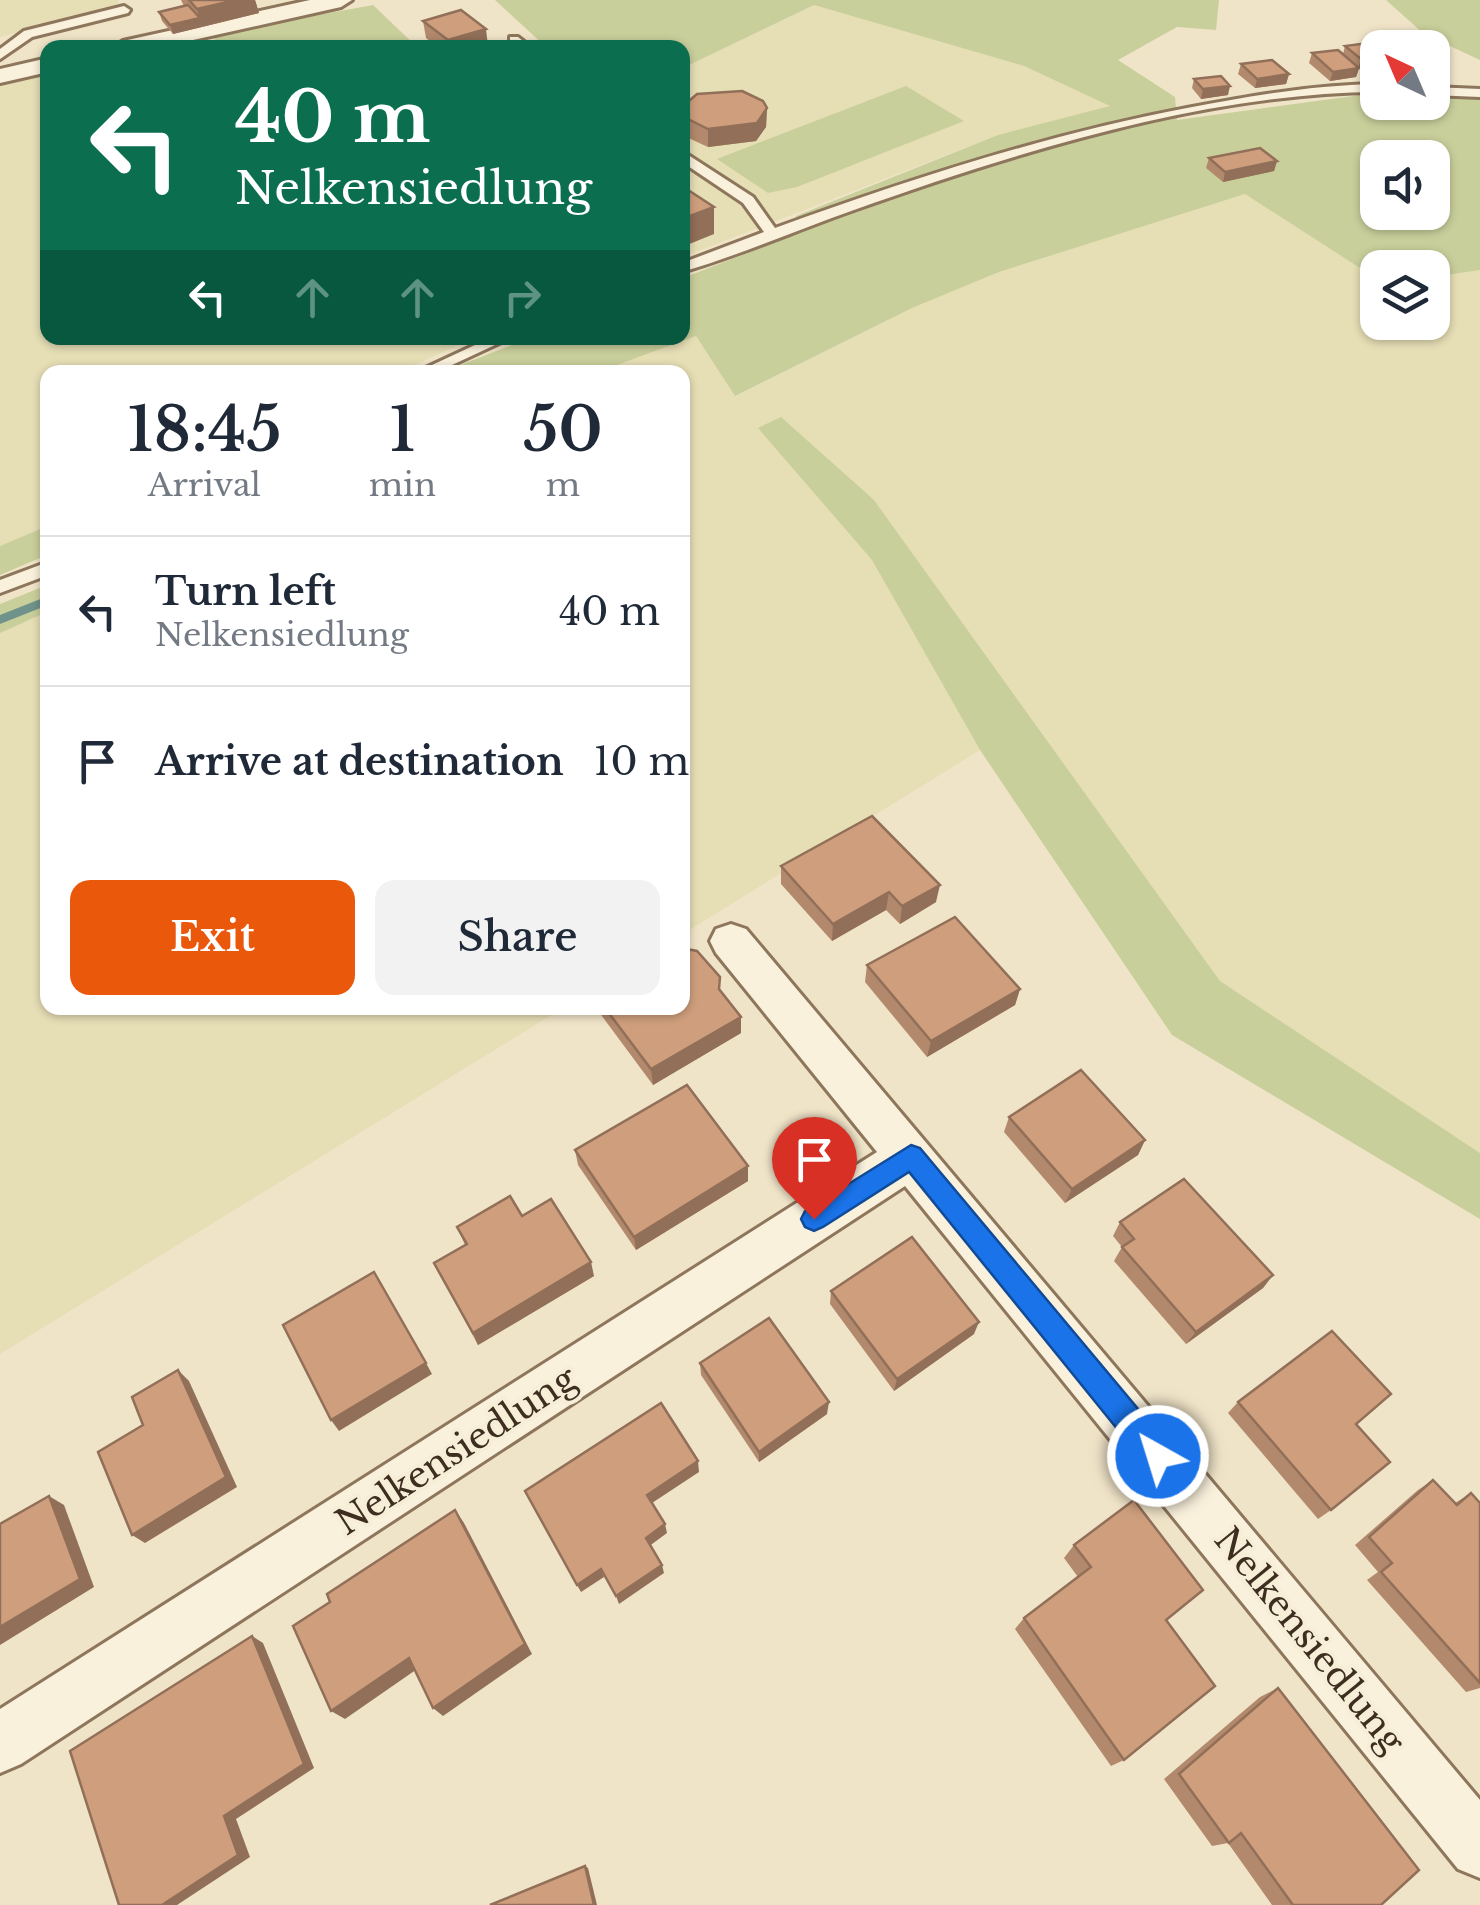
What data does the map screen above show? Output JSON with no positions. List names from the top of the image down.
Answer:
{
  "streets": {
    "street": ["Nelkensiedlung"]
  },
  "north": "top left",
  "page": {
    "turn": ["40 m", "Nelkensiedlung"],
    "eta": [
      "18:45",
      "Arrival",
      "1",
      "min",
      "50",
      "m"
    ],
    "list": [
      {
        "name": "Turn left",
        "note": "Nelkensiedlung",
        "value": "40 m"
      },
      {
        "name": "Arrive at destination",
        "value": "10 m"
      }
    ],
    "buttons": ["Exit", "Share"]
  }
}
